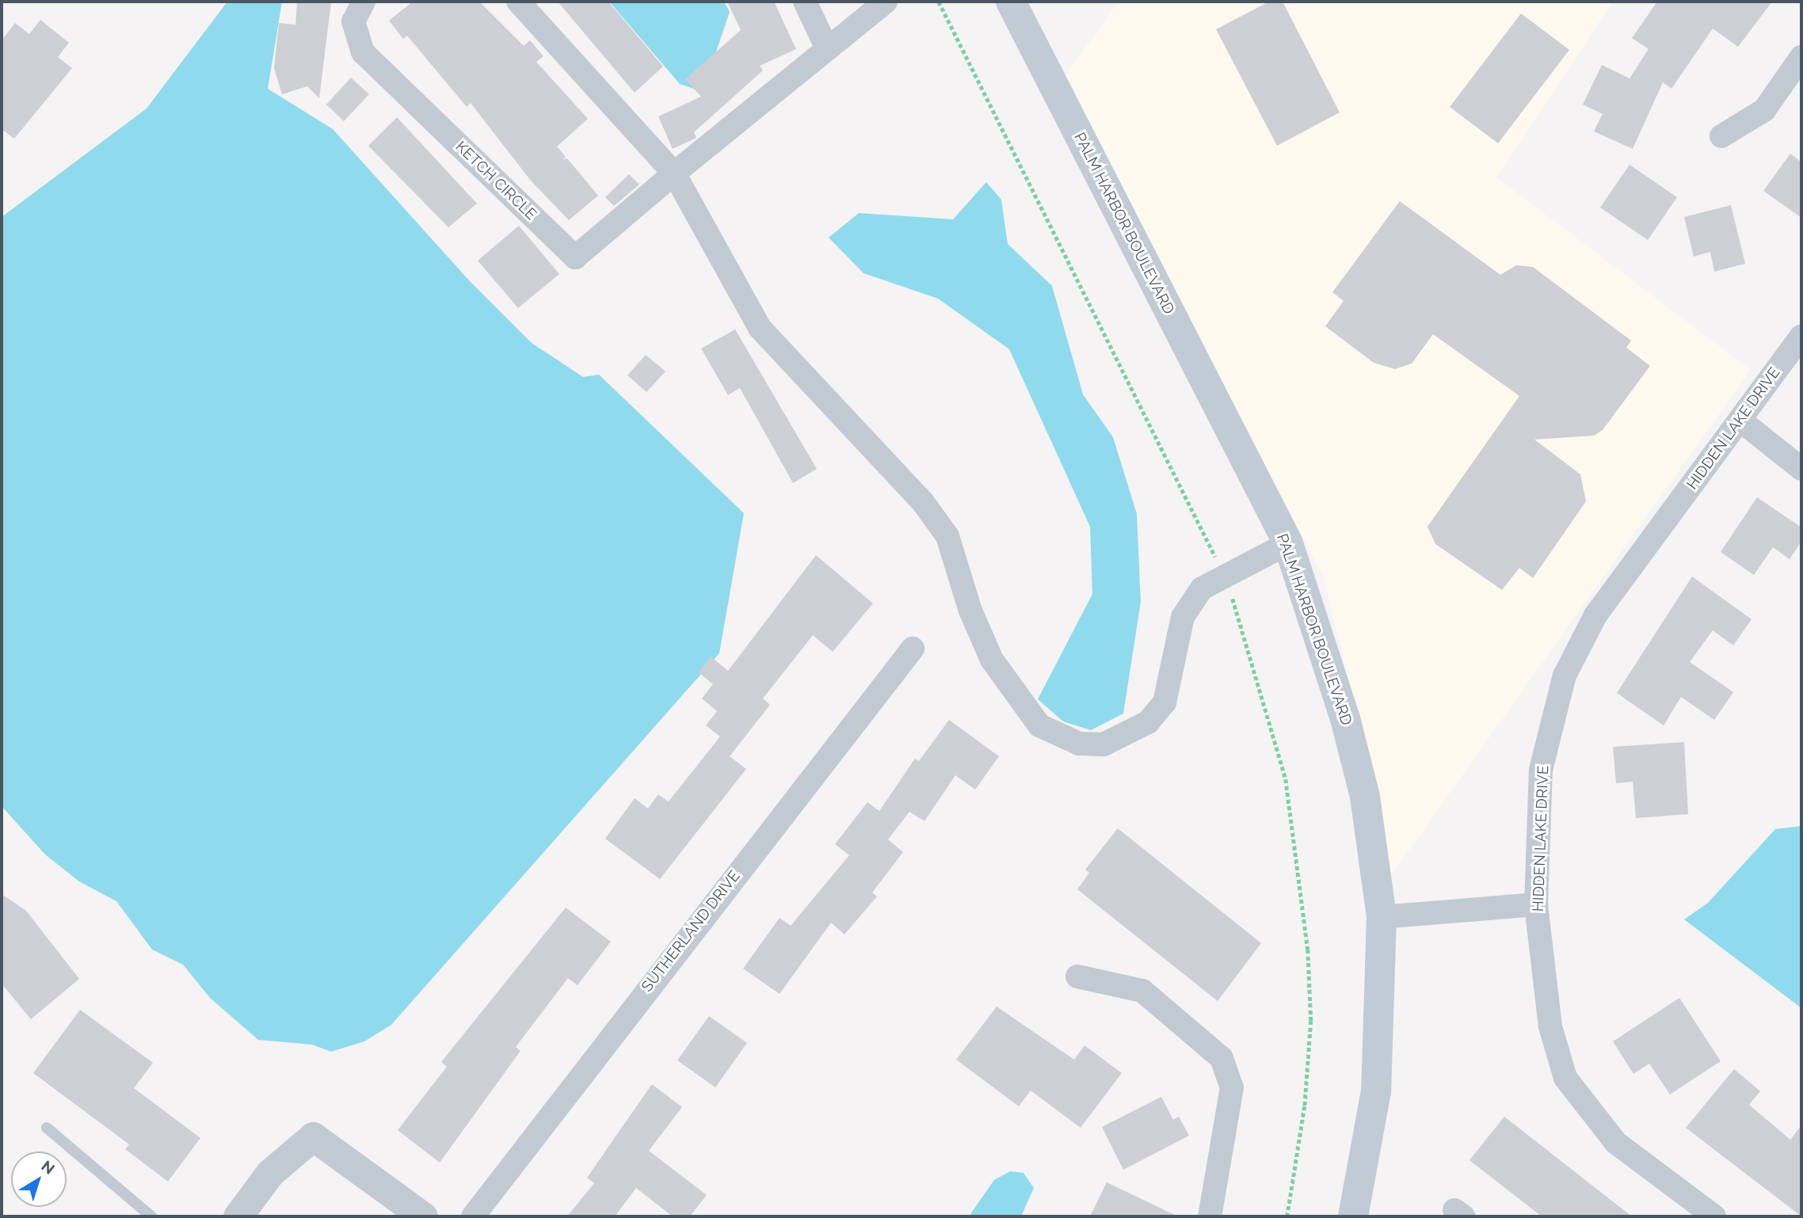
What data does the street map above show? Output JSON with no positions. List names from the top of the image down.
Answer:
{
  "streets": {
    "main road": ["PALM HARBOR BOULEVARD"],
    "street": ["KETCH CIRCLE", "HIDDEN LAKE DRIVE", "SUTHERLAND DRIVE"]
  },
  "north": "top right"
}
